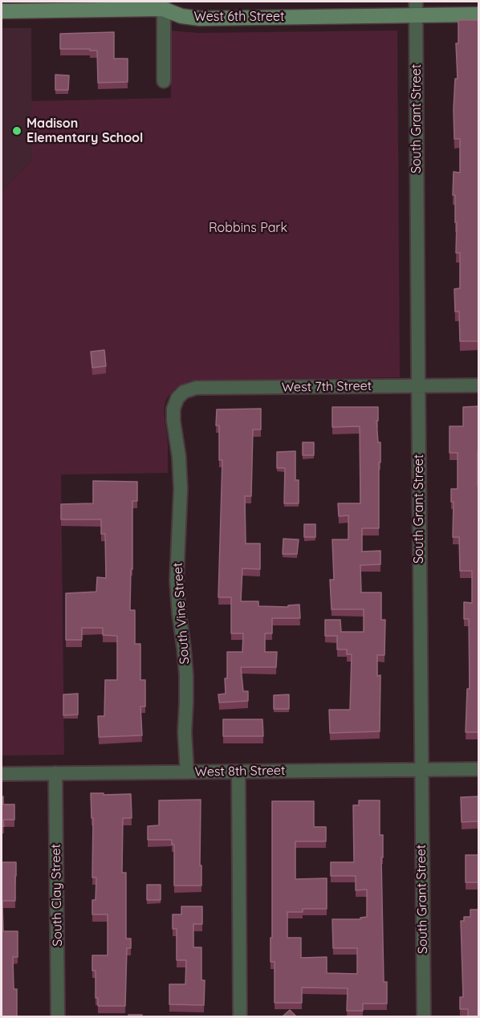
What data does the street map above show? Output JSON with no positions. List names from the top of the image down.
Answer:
{
  "streets": {
    "street": [
      "West 6th Street",
      "South Grant Street",
      "West 7th Street",
      "South Vine Street",
      "West 8th Street",
      "South Clay Street"
    ]
  },
  "crossings": [
    ["West 6th Street", "South Grant Street"],
    ["South Grant Street", "West 7th Street"],
    ["South Grant Street", "West 8th Street"],
    ["West 7th Street", "South Vine Street"],
    ["South Vine Street", "West 8th Street"],
    ["West 8th Street", "South Clay Street"]
  ],
  "parks": ["Robbins Park"],
  "places": ["Madison Elementary School"]
}
